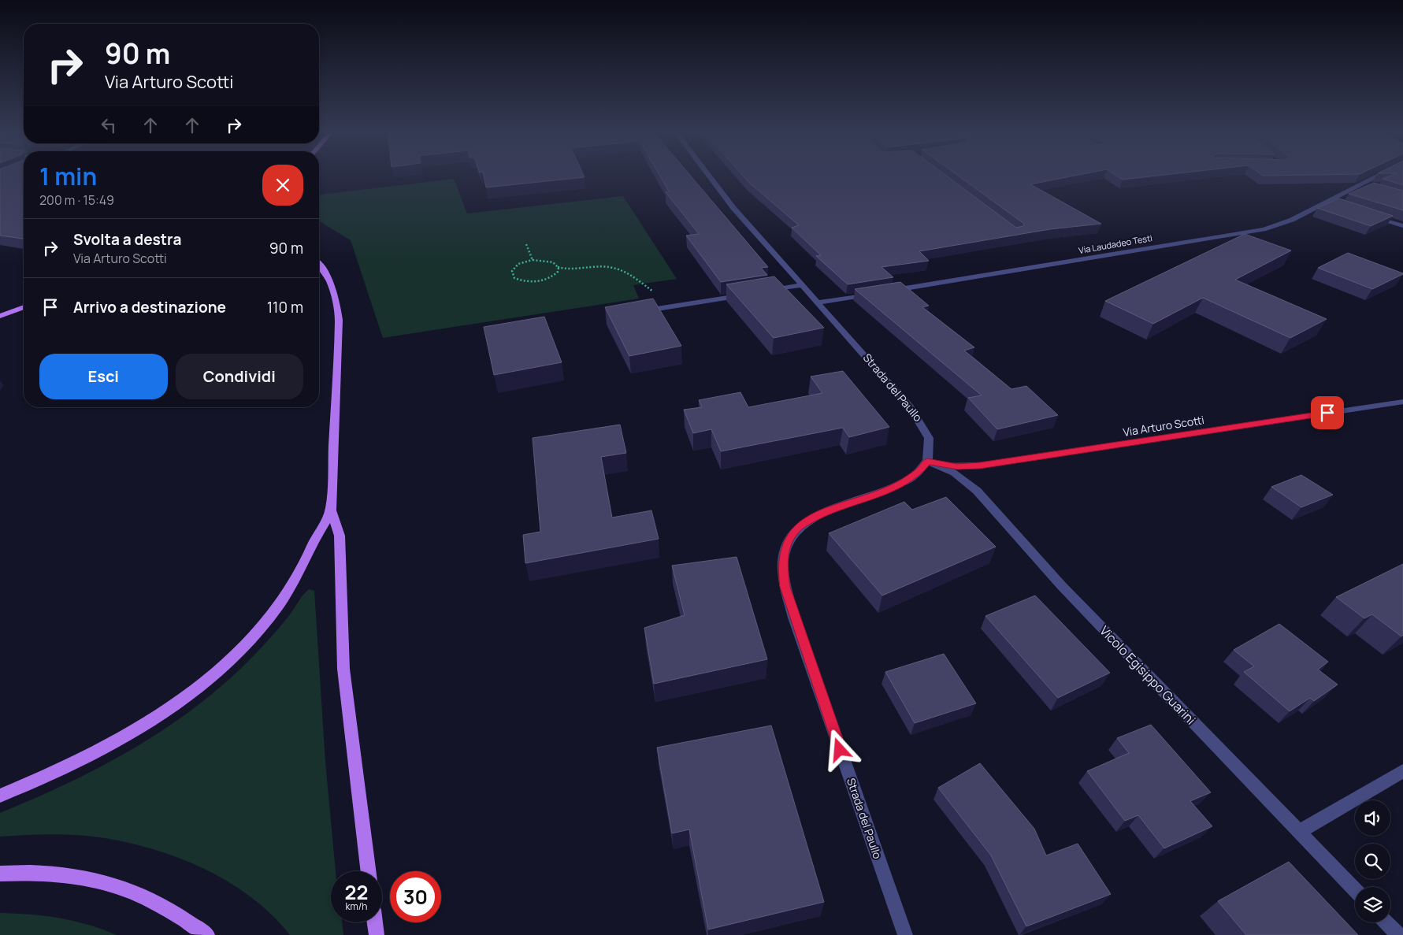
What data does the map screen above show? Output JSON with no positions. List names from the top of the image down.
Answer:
{
  "streets": {
    "street": [
      "Via Laudadeo Testi",
      "Strada del Paullo",
      "Via Arturo Scotti",
      "Vicolo Egisippo Guarini"
    ]
  },
  "crossings": [
    ["Strada del Paullo", "Via Arturo Scotti"],
    ["Strada del Paullo", "Vicolo Egisippo Guarini"],
    ["Via Arturo Scotti", "Vicolo Egisippo Guarini"]
  ],
  "page": {
    "turn": ["90 m", "Via Arturo Scotti"],
    "heading": ["1 min", "200 m · 15:49"],
    "list": [
      {
        "name": "Svolta a destra",
        "note": "Via Arturo Scotti",
        "value": "90 m"
      },
      {
        "name": "Arrivo a destinazione",
        "value": "110 m"
      }
    ],
    "buttons": ["Esci", "Condividi"],
    "speed": "22 km/h",
    "limit": "30"
  }
}
